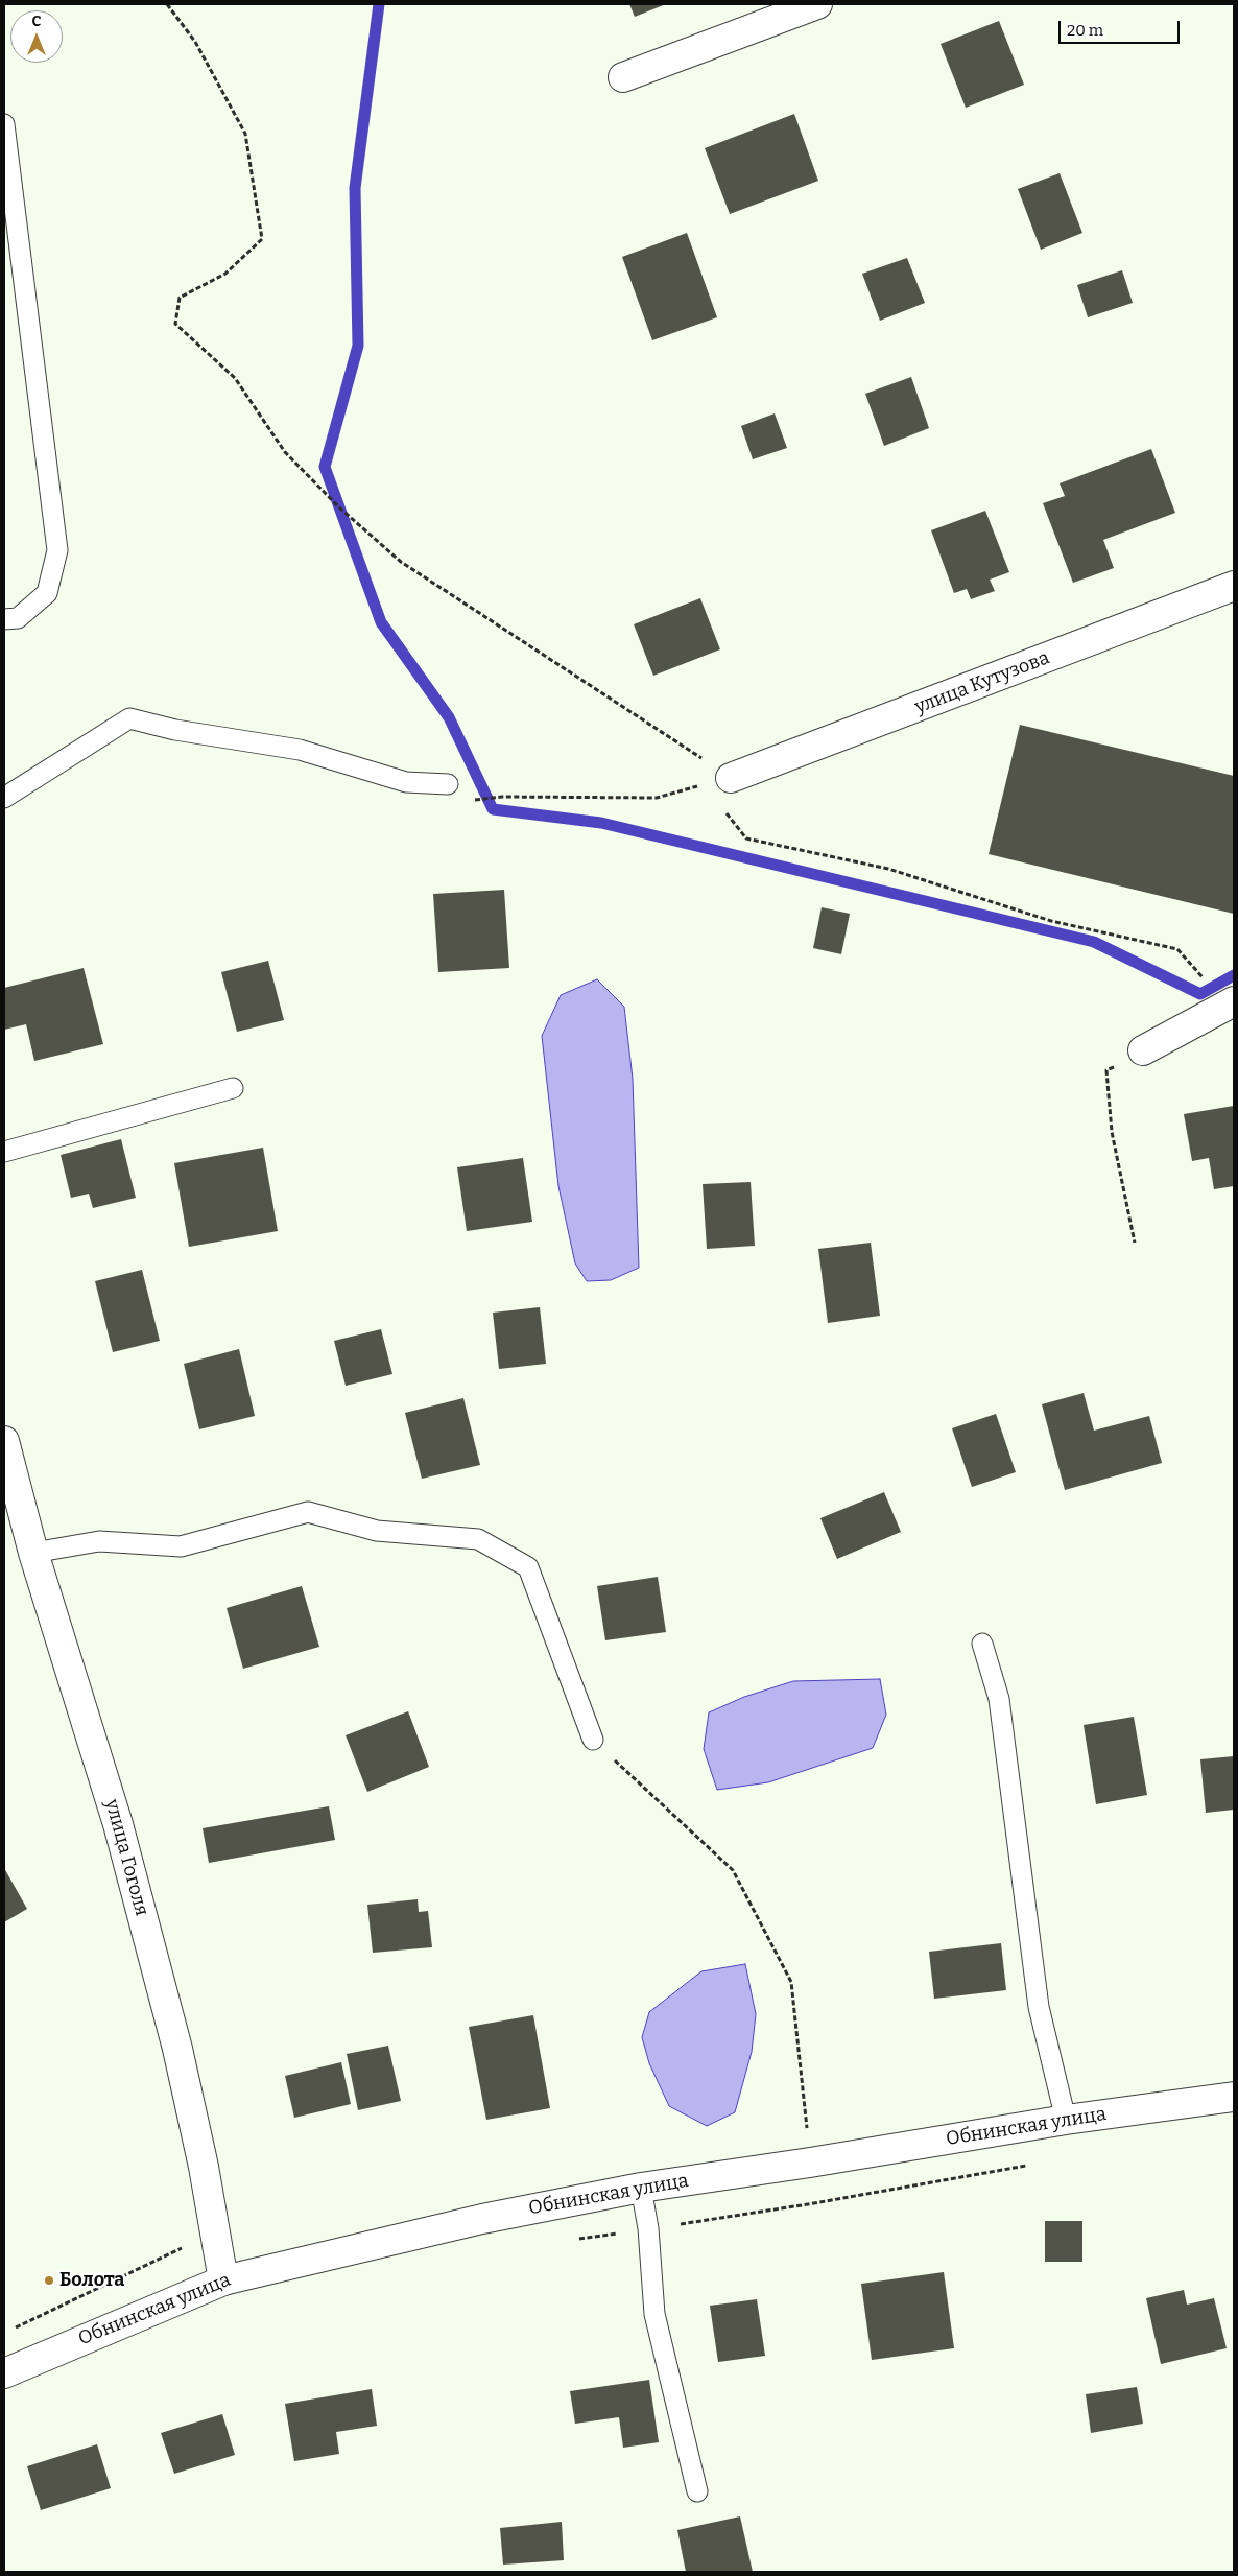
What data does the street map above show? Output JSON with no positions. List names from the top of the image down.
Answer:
{
  "streets": {
    "street": ["улица Кутузова", "улица Гоголя", "Обнинская улица"]
  },
  "crossings": [
    ["улица Гоголя", "Обнинская улица"]
  ],
  "places": ["Болота"],
  "scale_bar": "20 m",
  "north": "top"
}
